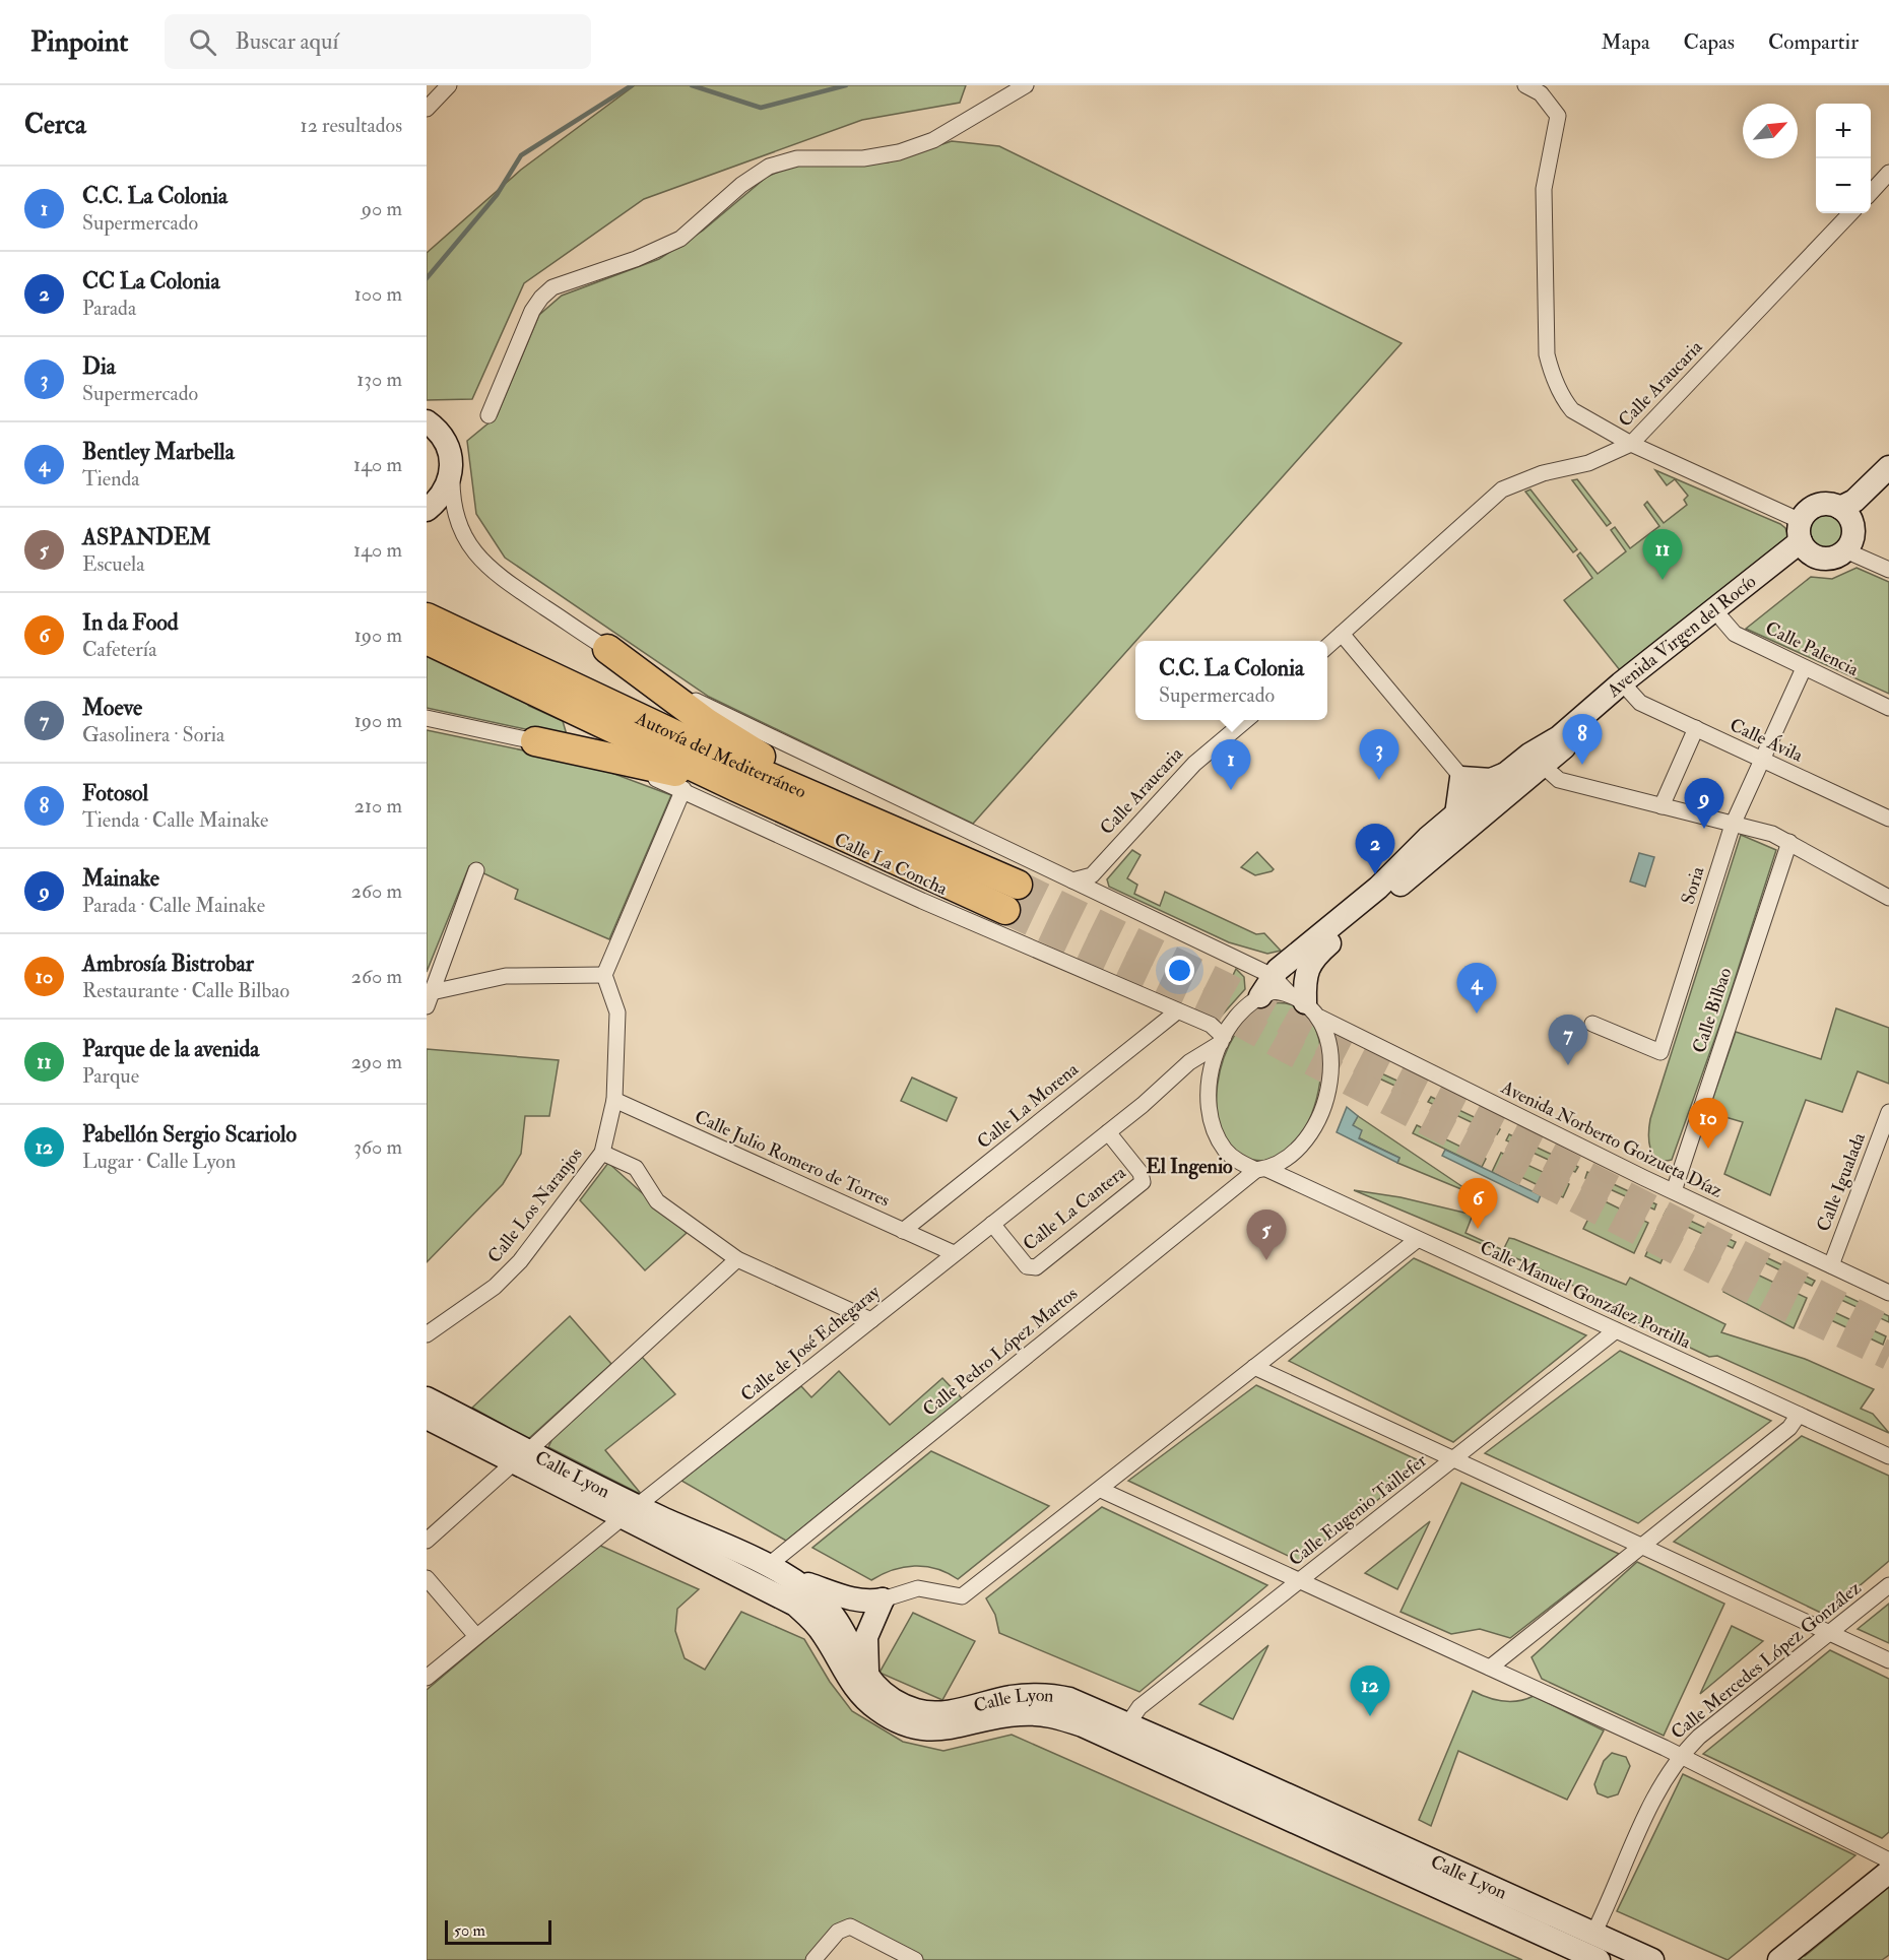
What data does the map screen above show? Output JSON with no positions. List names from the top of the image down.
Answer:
{
  "streets": {
    "highway": ["Autovía del Mediterráneo"],
    "street": [
      "Calle Araucaria",
      "Avenida Virgen del Rocío",
      "Calle Palencia",
      "Calle Ávila",
      "Calle La Concha",
      "Soria",
      "Calle Bilbao",
      "Calle La Morena",
      "Avenida Norberto Goizueta Díaz",
      "Calle Julio Romero de Torres",
      "Calle Igualada",
      "Calle Los Naranjos",
      "Calle La Cantera",
      "Calle Manuel González Portilla",
      "Calle de José Echegaray",
      "Calle Pedro López Martos",
      "Calle Lyon",
      "Calle Eugenio Taillefer",
      "Calle Mercedes López González"
    ]
  },
  "crossings": [
    ["Avenida Virgen del Rocío", "Calle Palencia"],
    ["Avenida Virgen del Rocío", "Calle Ávila"],
    ["Avenida Virgen del Rocío", "Calle La Concha"],
    ["Avenida Virgen del Rocío", "Avenida Norberto Goizueta Díaz"],
    ["Avenida Virgen del Rocío", "Calle Manuel González Portilla"],
    ["Avenida Virgen del Rocío", "Calle de José Echegaray"],
    ["Avenida Virgen del Rocío", "Calle Pedro López Martos"],
    ["Calle Palencia", "Soria"],
    ["Calle Ávila", "Soria"],
    ["Calle La Concha", "Calle La Morena"],
    ["Calle La Concha", "Avenida Norberto Goizueta Díaz"],
    ["Calle La Concha", "Calle Manuel González Portilla"],
    ["Calle La Concha", "Calle de José Echegaray"],
    ["Calle La Concha", "Calle Pedro López Martos"],
    ["Calle Bilbao", "Avenida Norberto Goizueta Díaz"],
    ["Calle La Morena", "Calle Julio Romero de Torres"],
    ["Avenida Norberto Goizueta Díaz", "Calle Igualada"],
    ["Avenida Norberto Goizueta Díaz", "Calle Manuel González Portilla"],
    ["Avenida Norberto Goizueta Díaz", "Calle de José Echegaray"],
    ["Avenida Norberto Goizueta Díaz", "Calle Pedro López Martos"],
    ["Calle Julio Romero de Torres", "Calle Los Naranjos"],
    ["Calle Julio Romero de Torres", "Calle de José Echegaray"],
    ["Calle La Cantera", "Calle de José Echegaray"],
    ["Calle Manuel González Portilla", "Calle de José Echegaray"],
    ["Calle Manuel González Portilla", "Calle Pedro López Martos"],
    ["Calle Manuel González Portilla", "Calle Eugenio Taillefer"],
    ["Calle de José Echegaray", "Calle Pedro López Martos"],
    ["Calle de José Echegaray", "Calle Lyon"],
    ["Calle Pedro López Martos", "Calle Lyon"],
    ["Calle Lyon", "Calle Eugenio Taillefer"],
    ["Calle Lyon", "Calle Mercedes López González"]
  ],
  "districts": ["El Ingenio"],
  "scale_bar": "50 m",
  "north": "top right",
  "page": {
    "header": "Pinpoint",
    "search": "Buscar aquí",
    "nav": ["Mapa", "Capas", "Compartir"],
    "heading": ["Cerca", "12 resultados"],
    "map_buttons": ["+", "−"],
    "list": [
      {
        "mark": "1",
        "name": "C.C. La Colonia",
        "note": "Supermercado",
        "value": "90 m"
      },
      {
        "mark": "2",
        "name": "CC La Colonia",
        "note": "Parada",
        "value": "100 m"
      },
      {
        "mark": "3",
        "name": "Dia",
        "note": "Supermercado",
        "value": "130 m"
      },
      {
        "mark": "4",
        "name": "Bentley Marbella",
        "note": "Tienda",
        "value": "140 m"
      },
      {
        "mark": "5",
        "name": "ASPANDEM",
        "note": "Escuela",
        "value": "140 m"
      },
      {
        "mark": "6",
        "name": "In da Food",
        "note": "Cafetería",
        "value": "190 m"
      },
      {
        "mark": "7",
        "name": "Moeve",
        "note": "Gasolinera · Soria",
        "value": "190 m"
      },
      {
        "mark": "8",
        "name": "Fotosol",
        "note": "Tienda · Calle Mainake",
        "value": "210 m"
      },
      {
        "mark": "9",
        "name": "Mainake",
        "note": "Parada · Calle Mainake",
        "value": "260 m"
      },
      {
        "mark": "10",
        "name": "Ambrosía Bistrobar",
        "note": "Restaurante · Calle Bilbao",
        "value": "260 m"
      },
      {
        "mark": "11",
        "name": "Parque de la avenida",
        "note": "Parque",
        "value": "290 m"
      },
      {
        "mark": "12",
        "name": "Pabellón Sergio Scariolo",
        "note": "Lugar · Calle Lyon",
        "value": "360 m"
      }
    ],
    "pins": [
      "11",
      "8",
      "3",
      "1",
      "9",
      "2",
      "4",
      "7",
      "10",
      "6",
      "5",
      "12"
    ],
    "popup": ["C.C. La Colonia", "Supermercado"],
    "scale": "50 m"
  }
}
